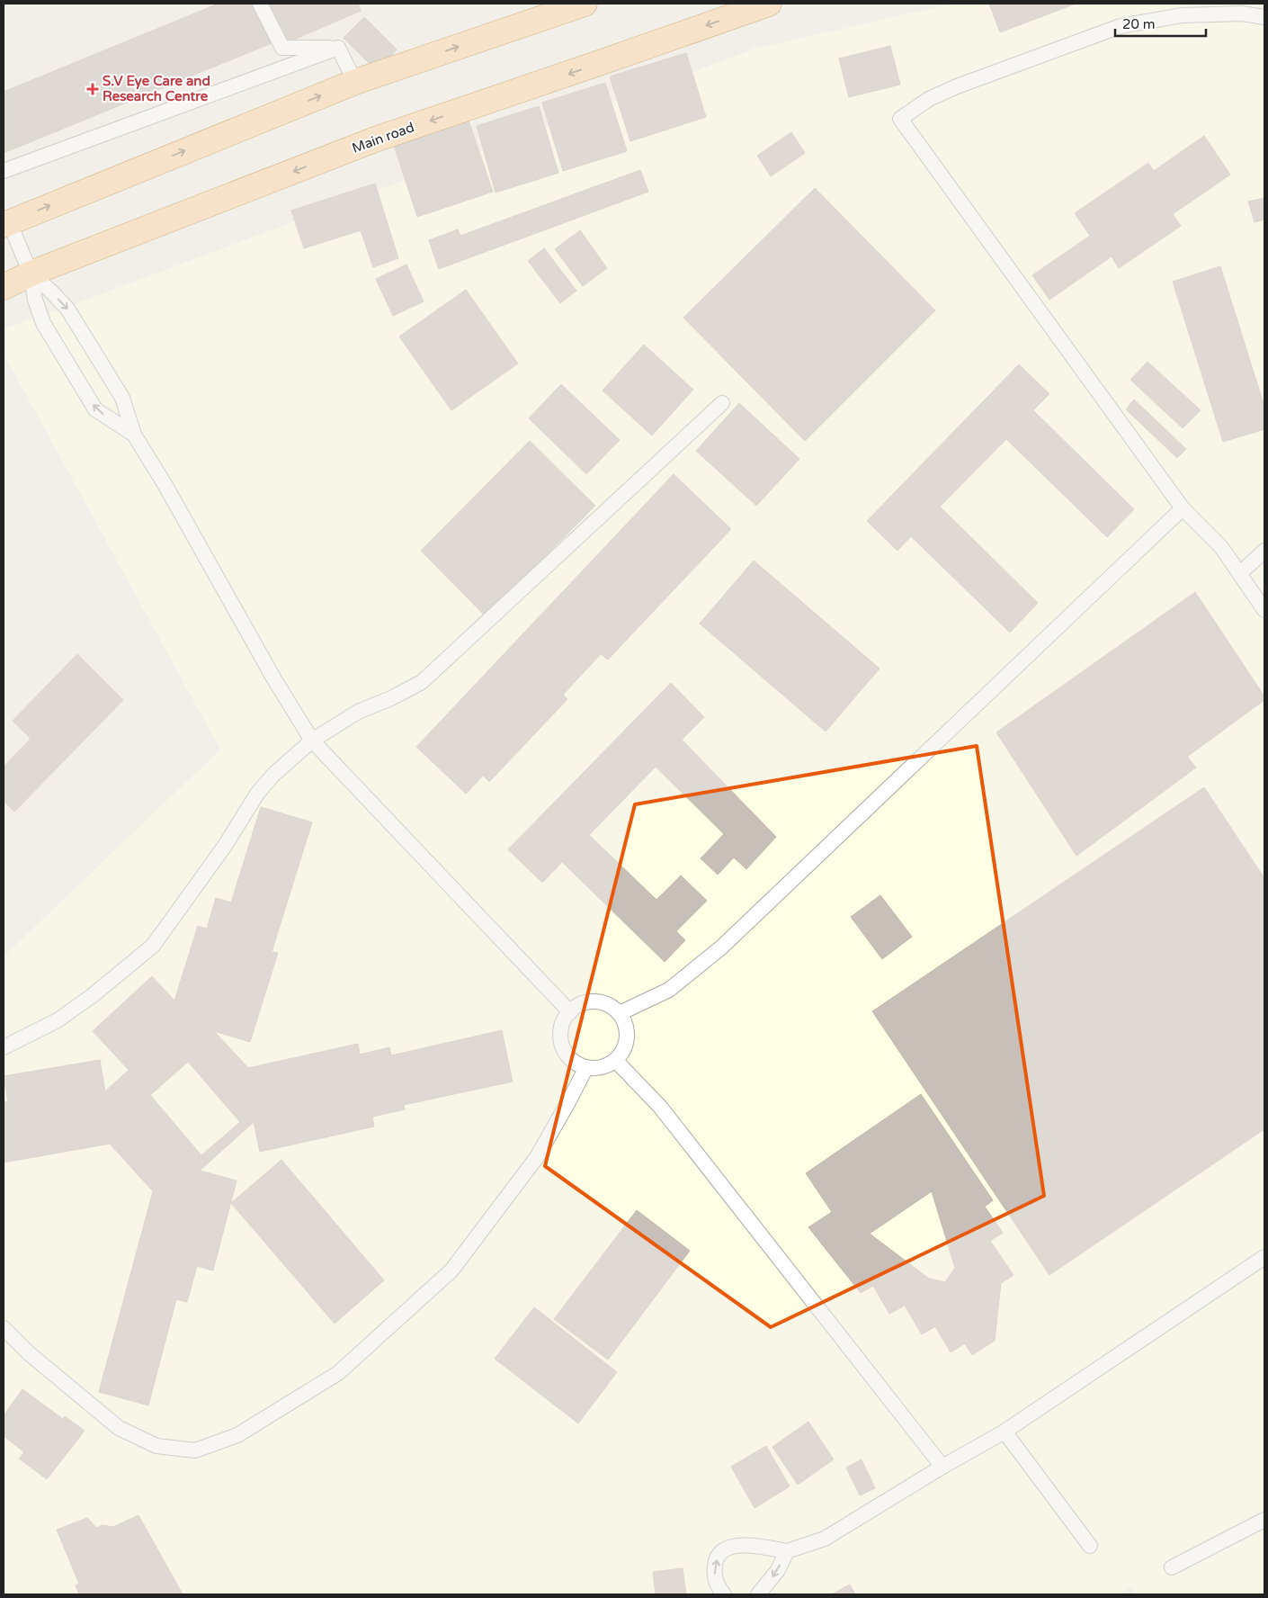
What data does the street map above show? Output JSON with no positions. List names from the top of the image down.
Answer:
{
  "streets": {
    "main road": ["Main road"]
  },
  "places": {
    "health": ["S.V Eye Care and Research Centre"]
  },
  "scale_bar": "20 m"
}
